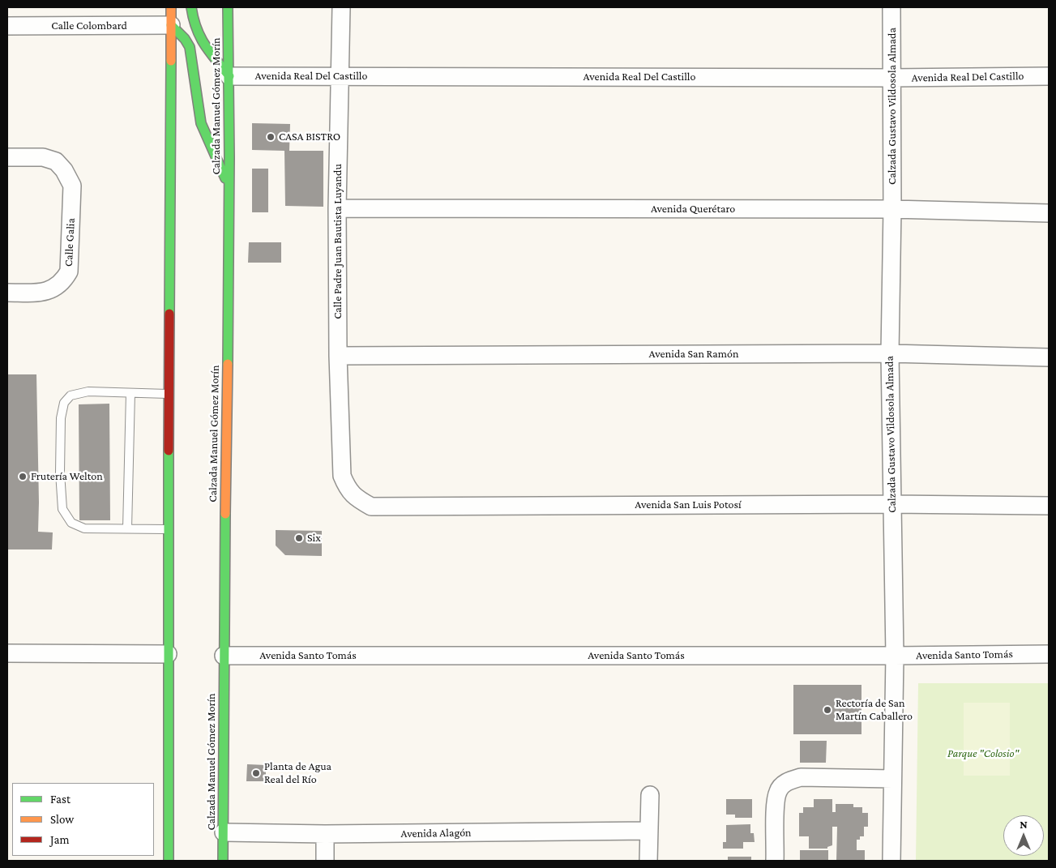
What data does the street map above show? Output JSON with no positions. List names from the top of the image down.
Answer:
{
  "streets": {
    "main road": ["Calzada Manuel Gómez Morín"],
    "street": [
      "Calle Colombard",
      "Avenida Real Del Castillo",
      "Calzada Gustavo Vildosola Almada",
      "Avenida Querétaro",
      "Calle Padre Juan Bautista Luyandu",
      "Calle Galia",
      "Avenida San Ramón",
      "Avenida San Luis Potosí",
      "Avenida Santo Tomás",
      "Avenida Alagón"
    ]
  },
  "crossings": [
    ["Avenida Real Del Castillo", "Calzada Manuel Gómez Morín"],
    ["Avenida Real Del Castillo", "Calzada Gustavo Vildosola Almada"],
    ["Avenida Real Del Castillo", "Calle Padre Juan Bautista Luyandu"],
    ["Calzada Manuel Gómez Morín", "Avenida Santo Tomás"],
    ["Calzada Manuel Gómez Morín", "Avenida Alagón"],
    ["Calzada Gustavo Vildosola Almada", "Avenida Querétaro"],
    ["Calzada Gustavo Vildosola Almada", "Avenida San Ramón"],
    ["Calzada Gustavo Vildosola Almada", "Avenida San Luis Potosí"],
    ["Calzada Gustavo Vildosola Almada", "Avenida Santo Tomás"],
    ["Avenida Querétaro", "Calle Padre Juan Bautista Luyandu"],
    ["Calle Padre Juan Bautista Luyandu", "Avenida San Ramón"],
    ["Calle Padre Juan Bautista Luyandu", "Avenida San Luis Potosí"]
  ],
  "parks": ["Parque \"Colosio\""],
  "places": [
    "CASA BISTRO",
    "Frutería Welton",
    "Six",
    "Rectoría de San Martín Caballero",
    "Planta de Agua Real del Río"
  ],
  "legend": ["Fast", "Slow", "Jam"],
  "north": "top"
}
